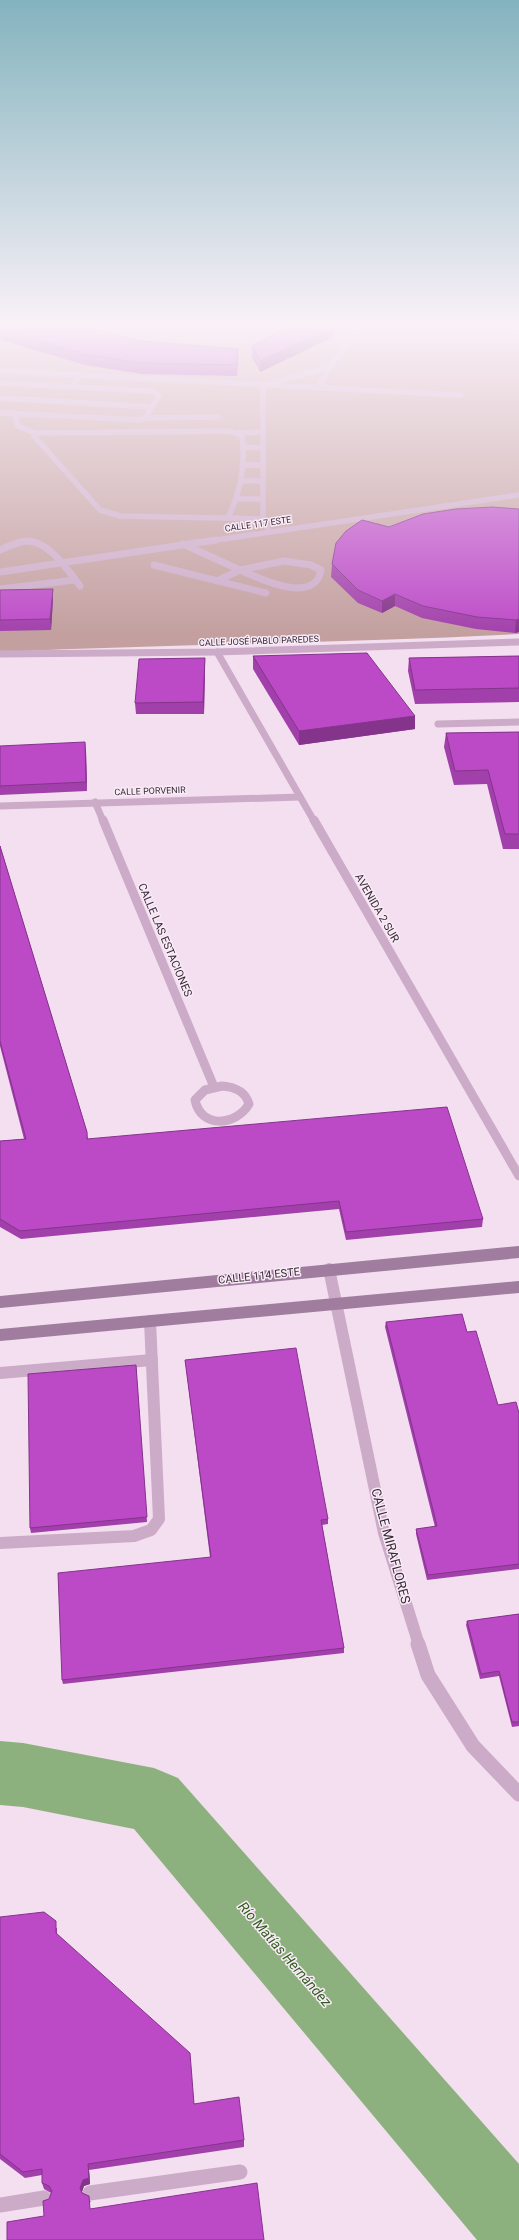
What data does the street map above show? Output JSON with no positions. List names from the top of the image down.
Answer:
{
  "streets": {
    "street": [
      "CALLE 117 ESTE",
      "CALLE JOSÉ PABLO PAREDES",
      "CALLE PORVENIR",
      "AVENIDA 2 SUR",
      "CALLE LAS ESTACIONES",
      "CALLE 114 ESTE",
      "CALLE MIRAFLORES"
    ]
  },
  "crossings": [
    ["CALLE JOSÉ PABLO PAREDES", "AVENIDA 2 SUR"],
    ["CALLE PORVENIR", "AVENIDA 2 SUR"],
    ["CALLE PORVENIR", "CALLE LAS ESTACIONES"],
    ["CALLE 114 ESTE", "CALLE MIRAFLORES"]
  ],
  "water": ["Río Matías Hernández"]
}
